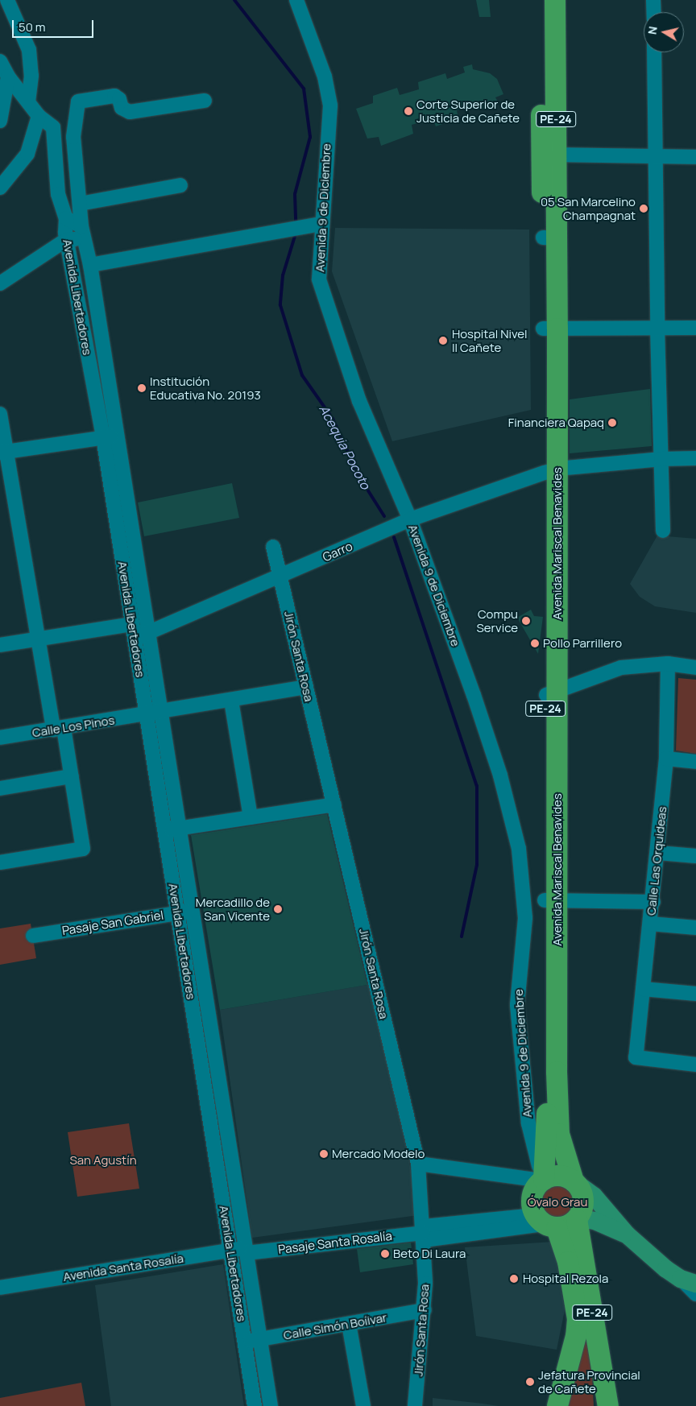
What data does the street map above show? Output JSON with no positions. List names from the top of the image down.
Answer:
{
  "streets": {
    "highway": ["PE-24", "Avenida Mariscal Benavides"],
    "street": [
      "Avenida 9 de Diciembre",
      "Avenida Libertadores",
      "Garro",
      "Jirón Santa Rosa",
      "Calle Los Pinos",
      "Calle Las Orquideas",
      "Pasaje San Gabriel",
      "Pasaje Santa Rosalía",
      "Avenida Santa Rosalía",
      "Calle Simón Boíivar"
    ]
  },
  "crossings": [
    ["PE-24", "Avenida 9 de Diciembre"],
    ["PE-24", "Avenida Mariscal Benavides"],
    ["Avenida 9 de Diciembre", "Avenida Mariscal Benavides"],
    ["Avenida 9 de Diciembre", "Garro"],
    ["Avenida Libertadores", "Garro"],
    ["Avenida Libertadores", "Calle Los Pinos"],
    ["Avenida Libertadores", "Pasaje San Gabriel"],
    ["Avenida Libertadores", "Pasaje Santa Rosalía"],
    ["Avenida Libertadores", "Avenida Santa Rosalía"],
    ["Avenida Libertadores", "Calle Simón Boíivar"],
    ["Avenida Mariscal Benavides", "Garro"],
    ["Garro", "Jirón Santa Rosa"],
    ["Jirón Santa Rosa", "Calle Los Pinos"],
    ["Jirón Santa Rosa", "Pasaje Santa Rosalía"],
    ["Jirón Santa Rosa", "Calle Simón Boíivar"],
    ["Pasaje Santa Rosalía", "Avenida Santa Rosalía"]
  ],
  "water": ["Acequia Pocoto"],
  "parks": ["San Agustín", "Óvalo Grau"],
  "places": [
    "Corte Superior de Justicia de Cañete",
    "05 San Marcelino Champagnat",
    "Hospital Nivel II Cañete",
    "Institución Educativa No. 20193",
    "Financiera Qapaq",
    "Compu Service",
    "Pollo Parrillero",
    "Mercadillo de San Vicente",
    "Mercado Modelo",
    "Beto Di Laura",
    "Hospital Rezola",
    "Jefatura Provincial de Cañete"
  ],
  "scale_bar": "50 m",
  "north": "left"
}
